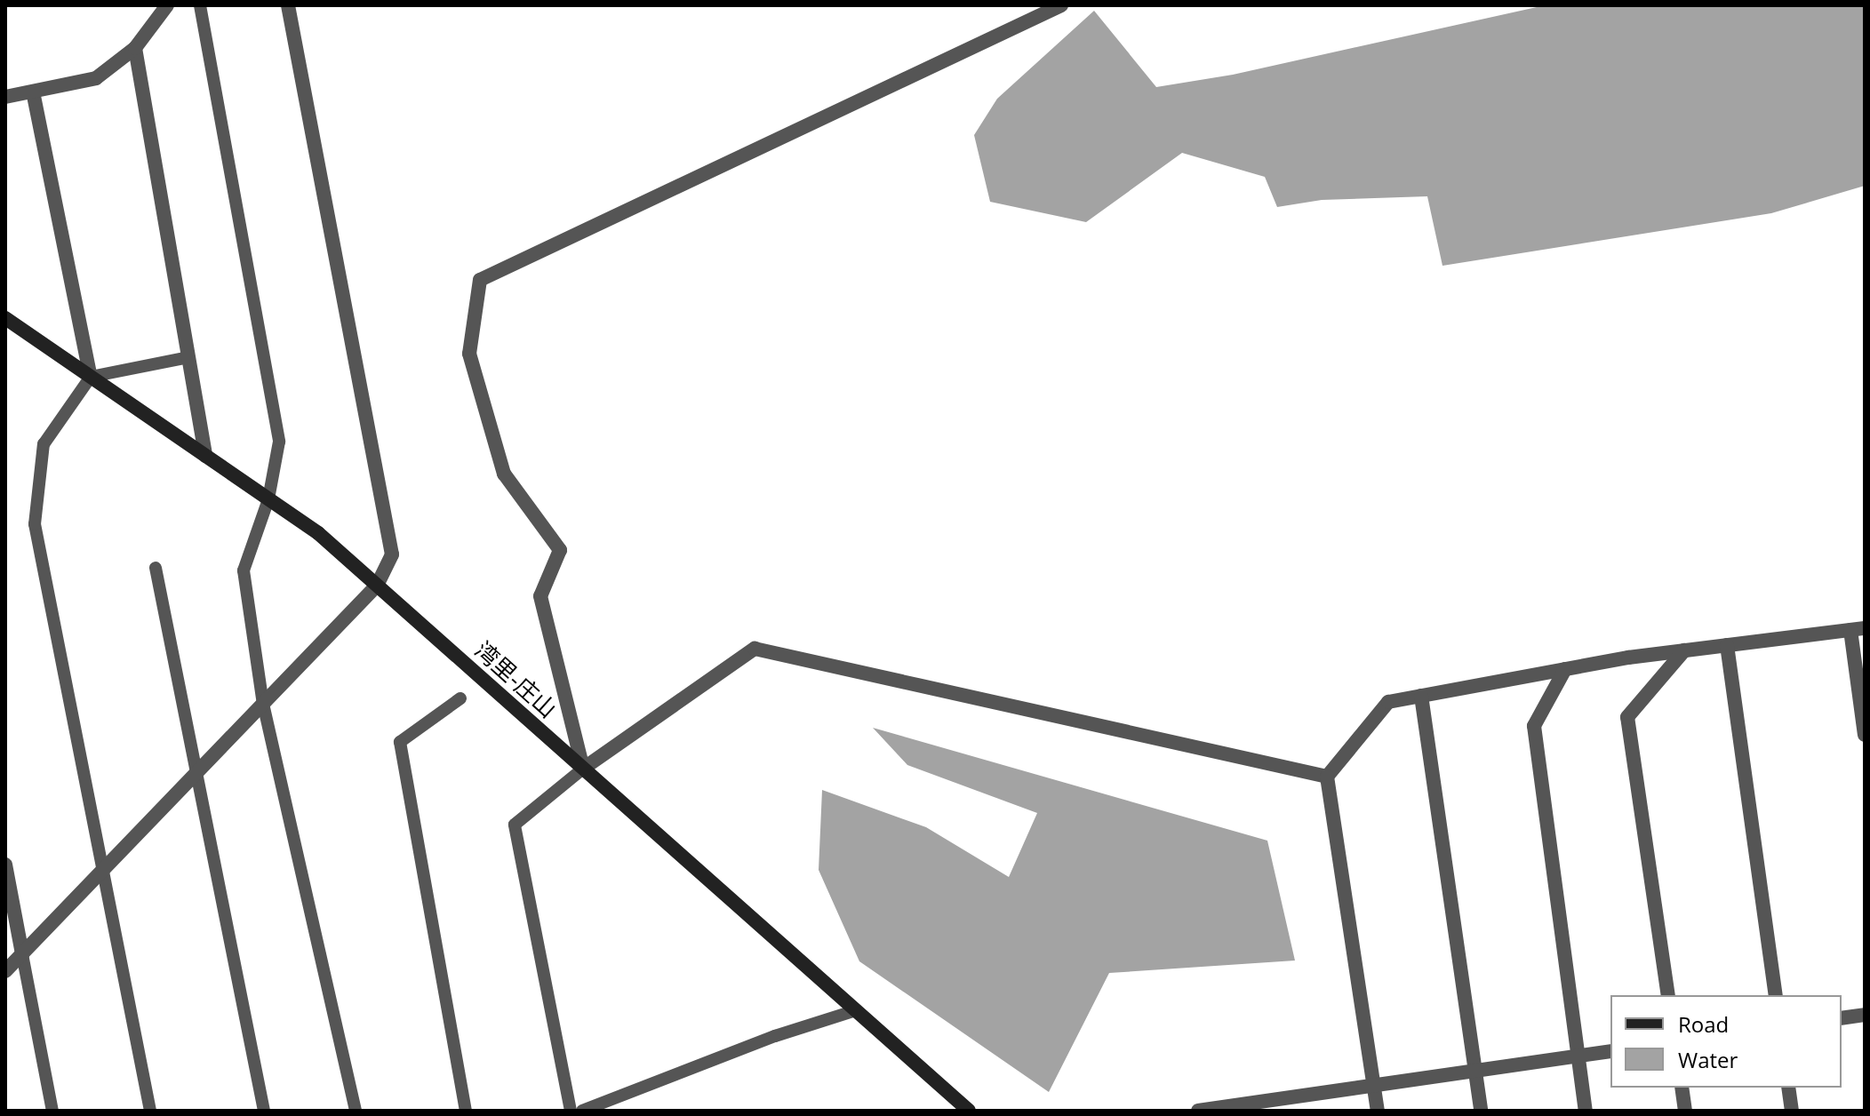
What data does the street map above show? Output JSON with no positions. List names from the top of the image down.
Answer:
{
  "streets": {
    "main road": ["湾里-庄山"]
  },
  "legend": ["Road", "Water"]
}
